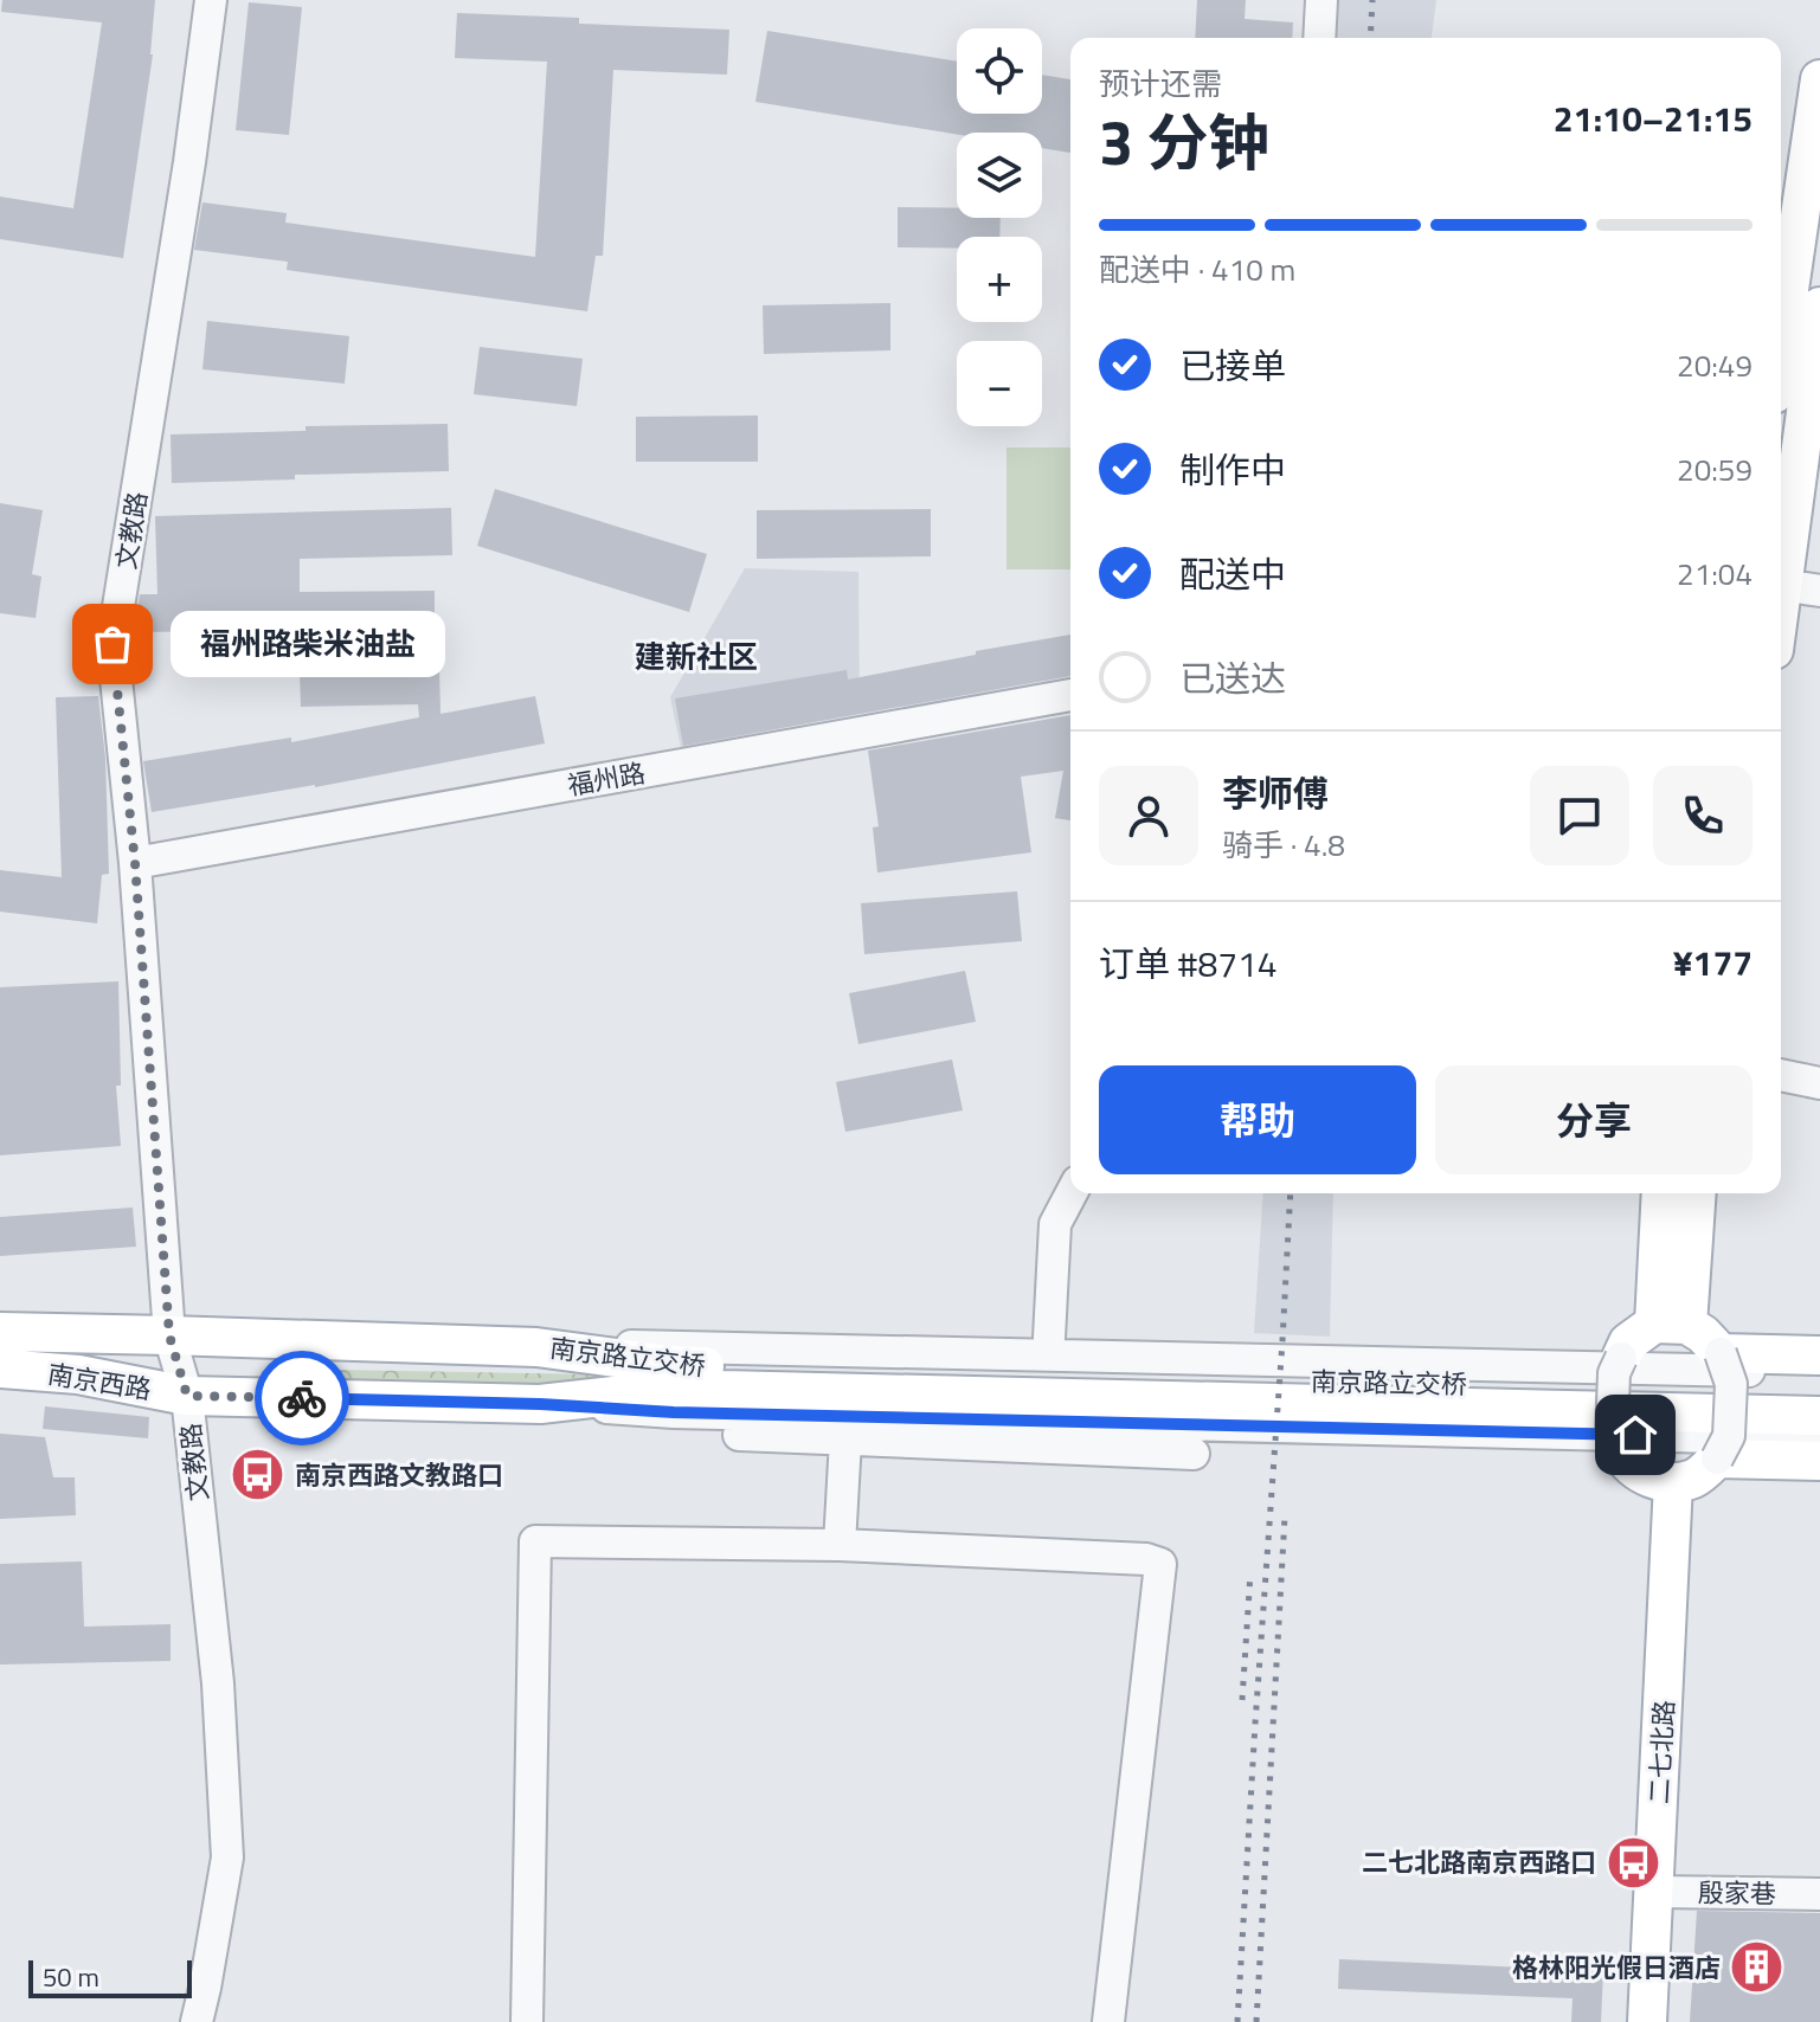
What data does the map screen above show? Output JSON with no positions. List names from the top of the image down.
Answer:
{
  "streets": {
    "main road": ["南京路立交桥", "南京西路", "二七北路"],
    "street": ["文教路", "福州路", "殷家巷"]
  },
  "crossings": [
    ["文教路", "福州路"],
    ["文教路", "南京西路"],
    ["南京路立交桥", "南京西路"],
    ["二七北路", "殷家巷"]
  ],
  "districts": ["建新社区"],
  "places": {
    "other": ["福州路柴米油盐"],
    "bus stop": ["南京西路文教路口", "二七北路南京西路口"],
    "building": ["格林阳光假日酒店"]
  },
  "scale_bar": "50 m",
  "page": {
    "map_buttons": ["+", "−"],
    "heading": ["3 分钟", "预计还需", "21:10–21:15"],
    "panel": [
      "李师傅",
      "骑手 · 4.8",
      "订单 #8714",
      "¥177"
    ],
    "bar": "配送中 · 410 m",
    "list": [
      ["已接单", "20:49"],
      ["制作中", "20:59"],
      ["配送中", "21:04"],
      "已送达"
    ],
    "bubble": "福州路柴米油盐",
    "buttons": ["帮助", "分享"],
    "scale": "50 m"
  }
}
